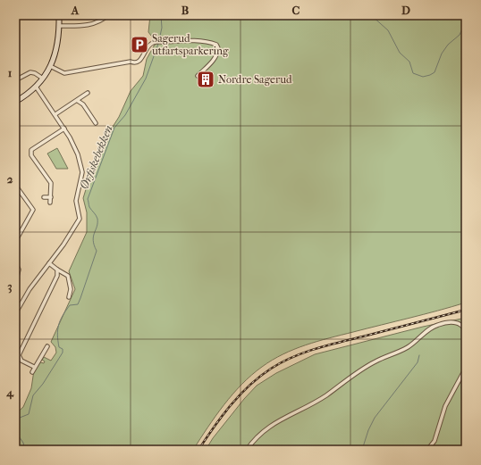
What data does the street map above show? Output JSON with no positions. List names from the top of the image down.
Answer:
{
  "water": ["Ørfiskebekken"],
  "places": {
    "parking": ["Sagerud utfartsparkering"],
    "building": ["Nordre Sagerud"]
  },
  "grid": {
    "columns": [
      "A",
      "B",
      "C",
      "D"
    ],
    "rows": [
      "1",
      "2",
      "3",
      "4"
    ]
  }
}
